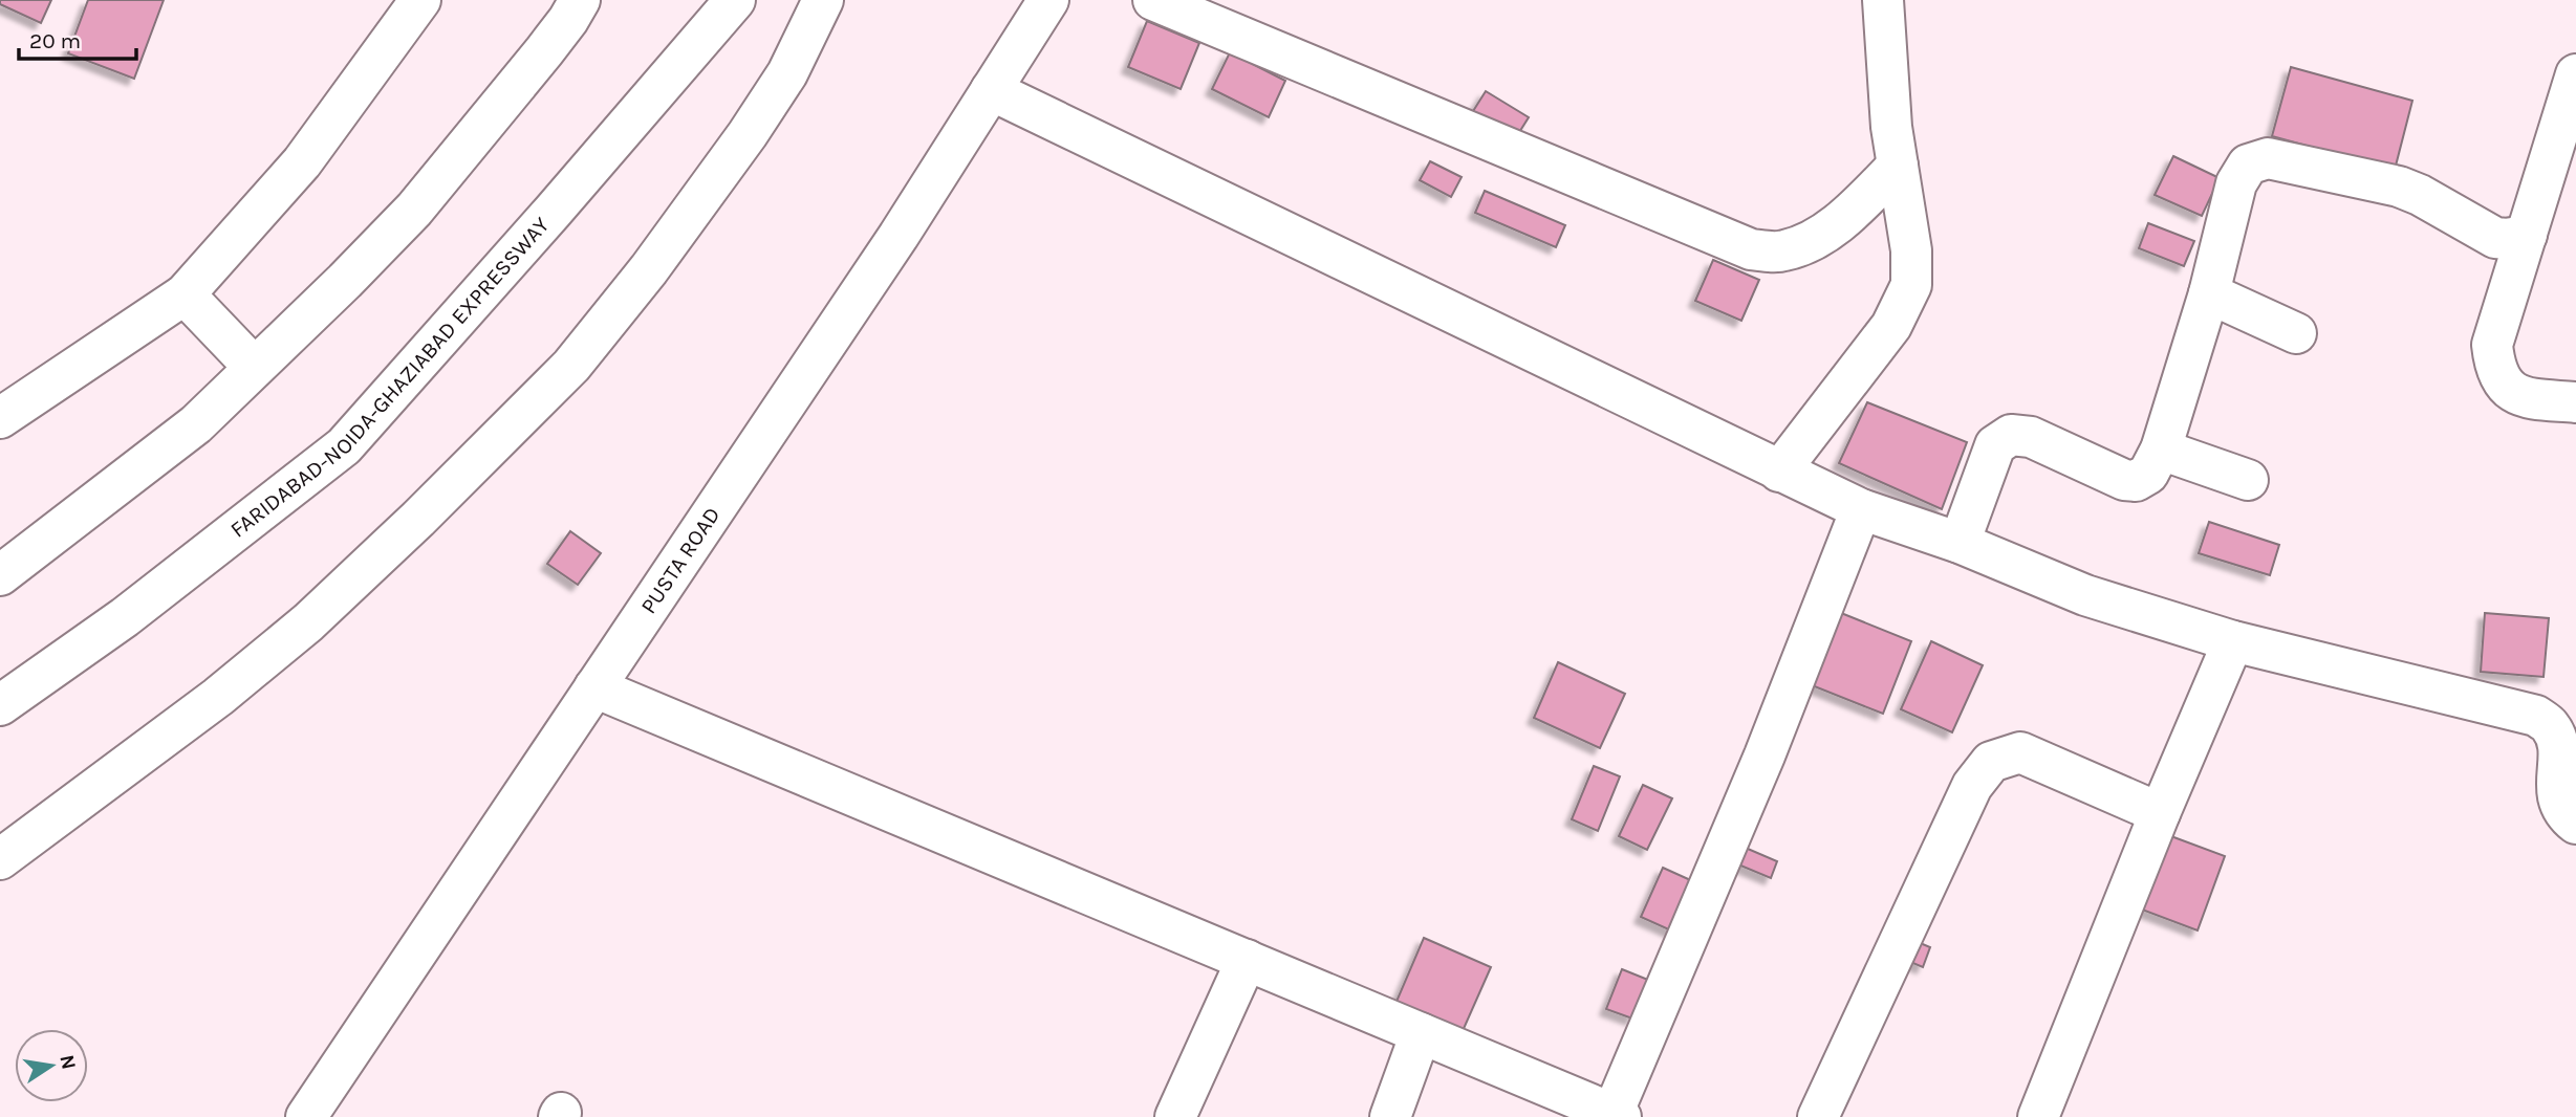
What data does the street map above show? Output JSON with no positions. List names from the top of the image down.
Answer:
{
  "streets": {
    "street": ["FARIDABAD-NOIDA-GHAZIABAD EXPRESSWAY", "PUSTA ROAD"]
  },
  "scale_bar": "20 m",
  "north": "right"
}
